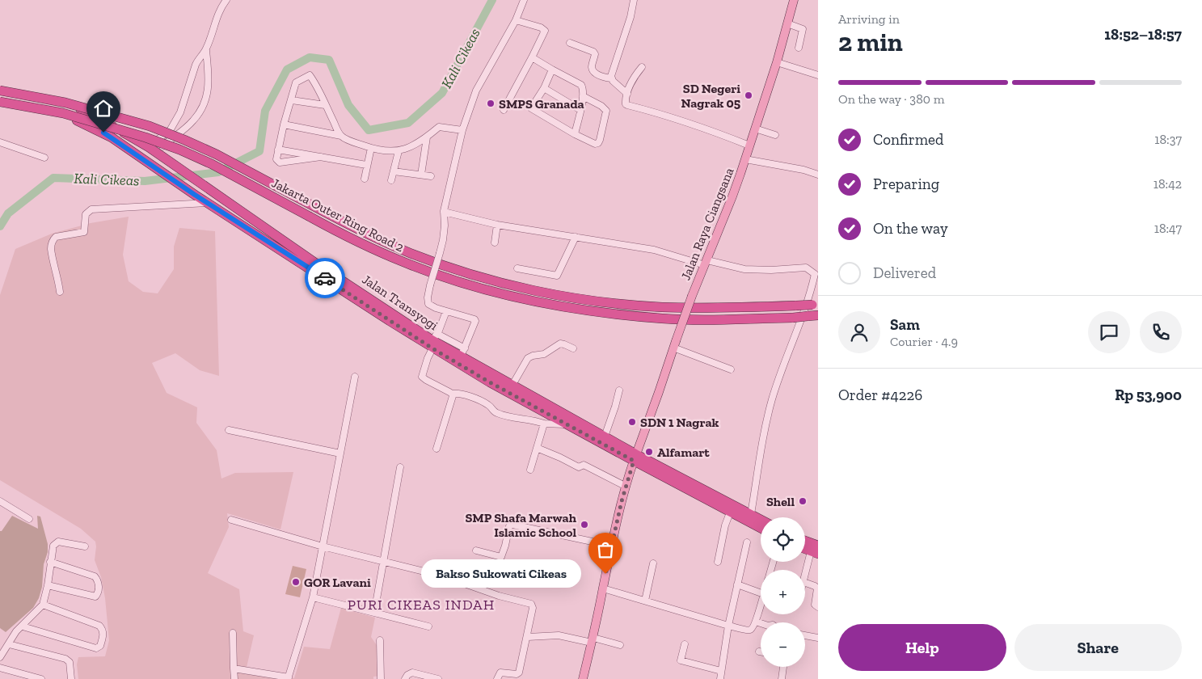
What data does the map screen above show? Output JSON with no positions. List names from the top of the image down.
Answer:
{
  "streets": {
    "highway": ["Jakarta Outer Ring Road 2", "Jalan Transyogi"],
    "main road": ["Jalan Raya Ciangsana"]
  },
  "crossings": [
    ["Jakarta Outer Ring Road 2", "Jalan Transyogi"],
    ["Jalan Raya Ciangsana", "Jalan Transyogi"]
  ],
  "districts": ["PURI CIKEAS INDAH"],
  "water": ["Kali Cikeas"],
  "places": [
    "SD Negeri Nagrak 05",
    "SMPS Granada",
    "SDN 1 Nagrak",
    "Alfamart",
    "Shell",
    "SMP Shafa Marwah Islamic School",
    "Bakso Sukowati Cikeas",
    "GOR Lavani"
  ],
  "page": {
    "heading": ["2 min", "Arriving in", "18:52–18:57"],
    "panel": [
      "Sam",
      "Courier · 4.9",
      "Order #4226",
      "Rp 53,900"
    ],
    "bar": "On the way · 380 m",
    "list": [
      ["Confirmed", "18:37"],
      ["Preparing", "18:42"],
      ["On the way", "18:47"],
      "Delivered"
    ],
    "map_buttons": ["+", "−"],
    "bubble": "Bakso Sukowati Cikeas",
    "buttons": ["Help", "Share"]
  }
}
